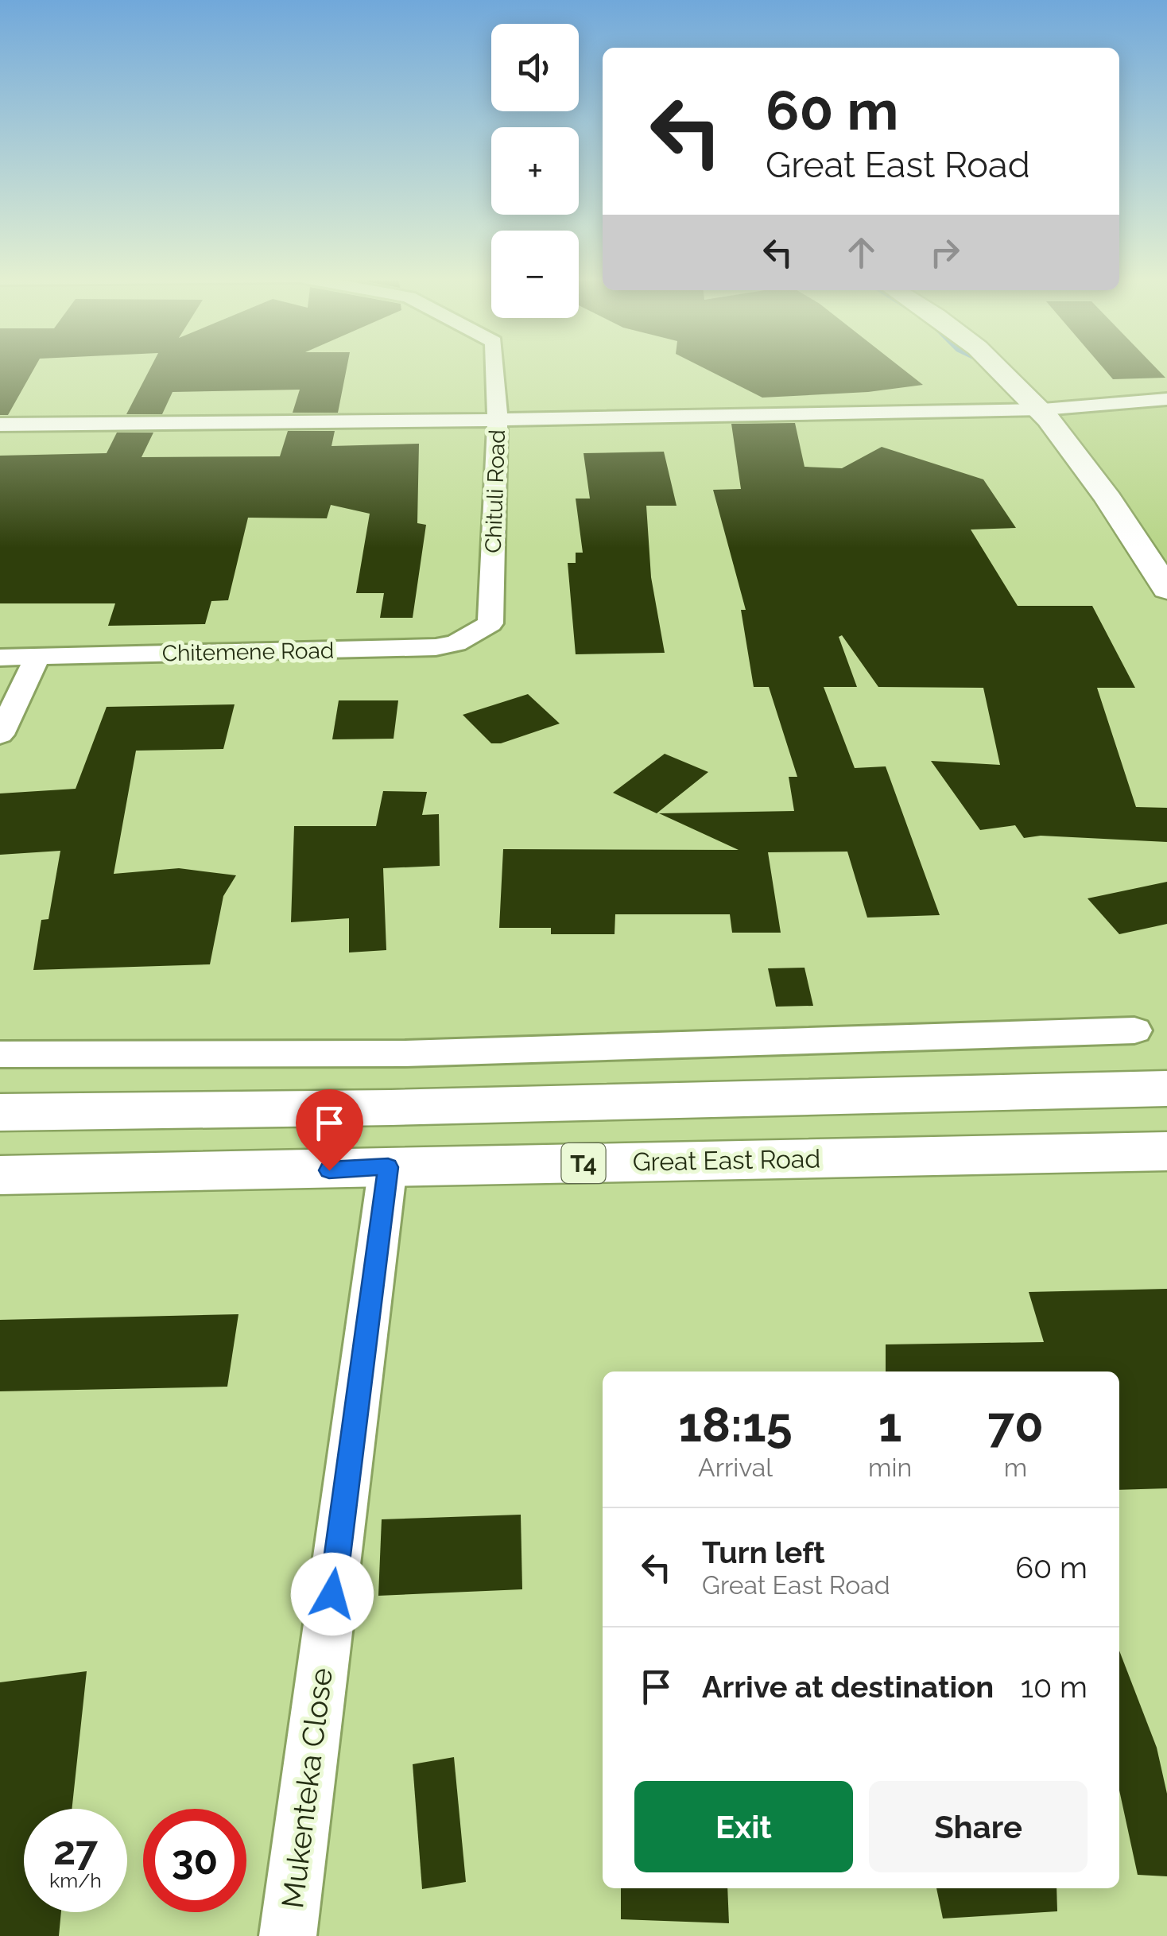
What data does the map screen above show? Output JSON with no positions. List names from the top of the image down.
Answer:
{
  "streets": {
    "main road": ["Great East Road", "T4"],
    "street": ["Chituli Road", "Chitemene Road", "Mukenteka Close"]
  },
  "crossings": [
    ["Chituli Road", "Chitemene Road"],
    ["Great East Road", "Mukenteka Close"]
  ],
  "page": {
    "map_buttons": ["+", "−"],
    "turn": ["60 m", "Great East Road"],
    "eta": [
      "18:15",
      "Arrival",
      "1",
      "min",
      "70",
      "m"
    ],
    "list": [
      {
        "name": "Turn left",
        "note": "Great East Road",
        "value": "60 m"
      },
      {
        "name": "Arrive at destination",
        "value": "10 m"
      }
    ],
    "buttons": ["Exit", "Share"],
    "speed": "27 km/h",
    "limit": "30"
  }
}
